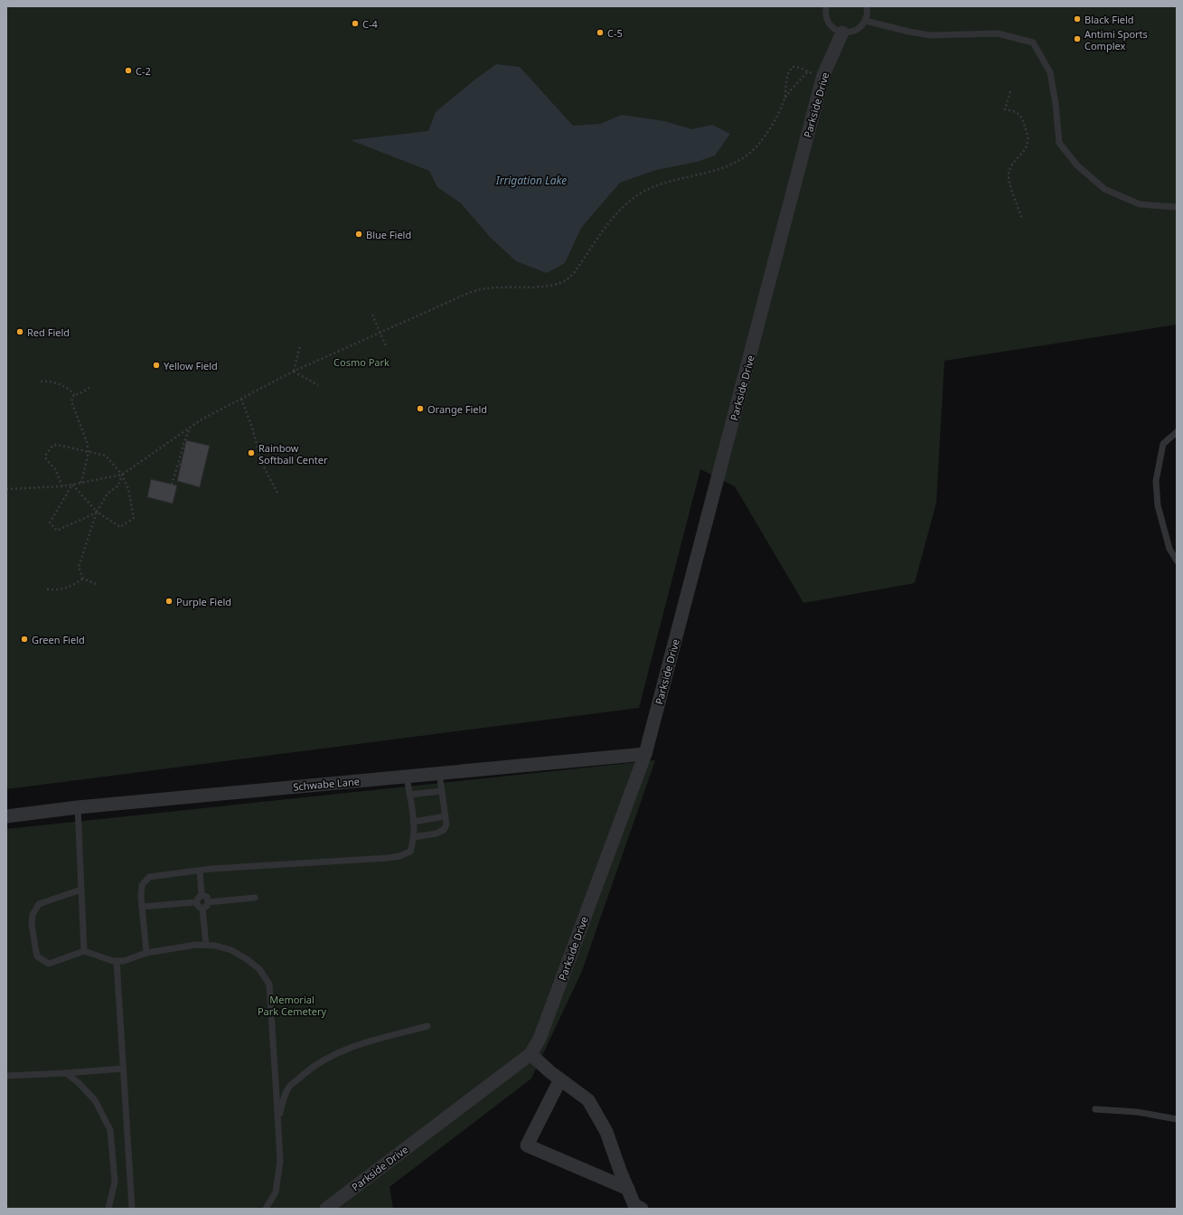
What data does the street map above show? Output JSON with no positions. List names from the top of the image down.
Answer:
{
  "streets": {
    "street": ["Parkside Drive", "Schwabe Lane"]
  },
  "crossings": [
    ["Parkside Drive", "Schwabe Lane"]
  ],
  "water": ["Irrigation Lake"],
  "parks": ["Cosmo Park", "Memorial Park Cemetery"],
  "places": [
    "Black Field",
    "C-4",
    "C-5",
    "Antimi Sports Complex",
    "C-2",
    "Blue Field",
    "Red Field",
    "Yellow Field",
    "Orange Field",
    "Rainbow Softball Center",
    "Purple Field",
    "Green Field"
  ]
}
